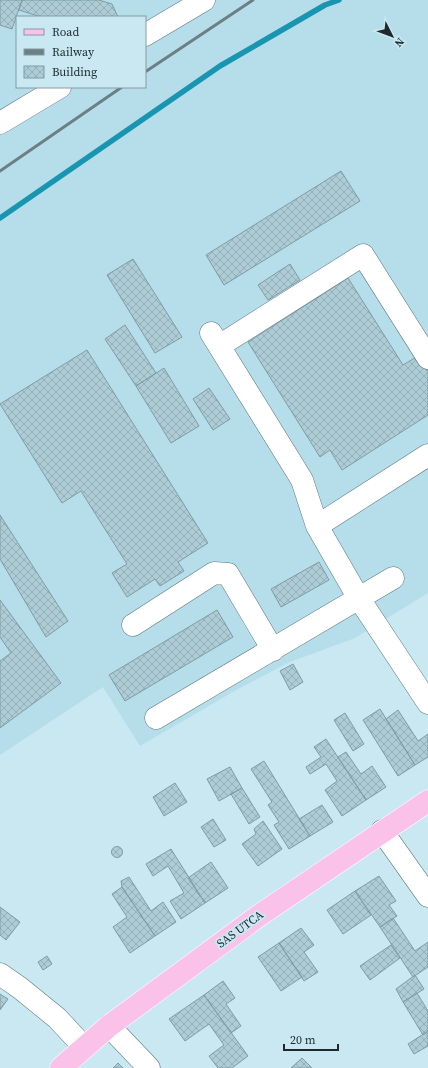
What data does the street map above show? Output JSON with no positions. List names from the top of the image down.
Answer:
{
  "streets": {
    "main road": ["SAS UTCA"]
  },
  "legend": ["Road", "Railway", "Building"],
  "scale_bar": "20 m",
  "north": "bottom right"
}
